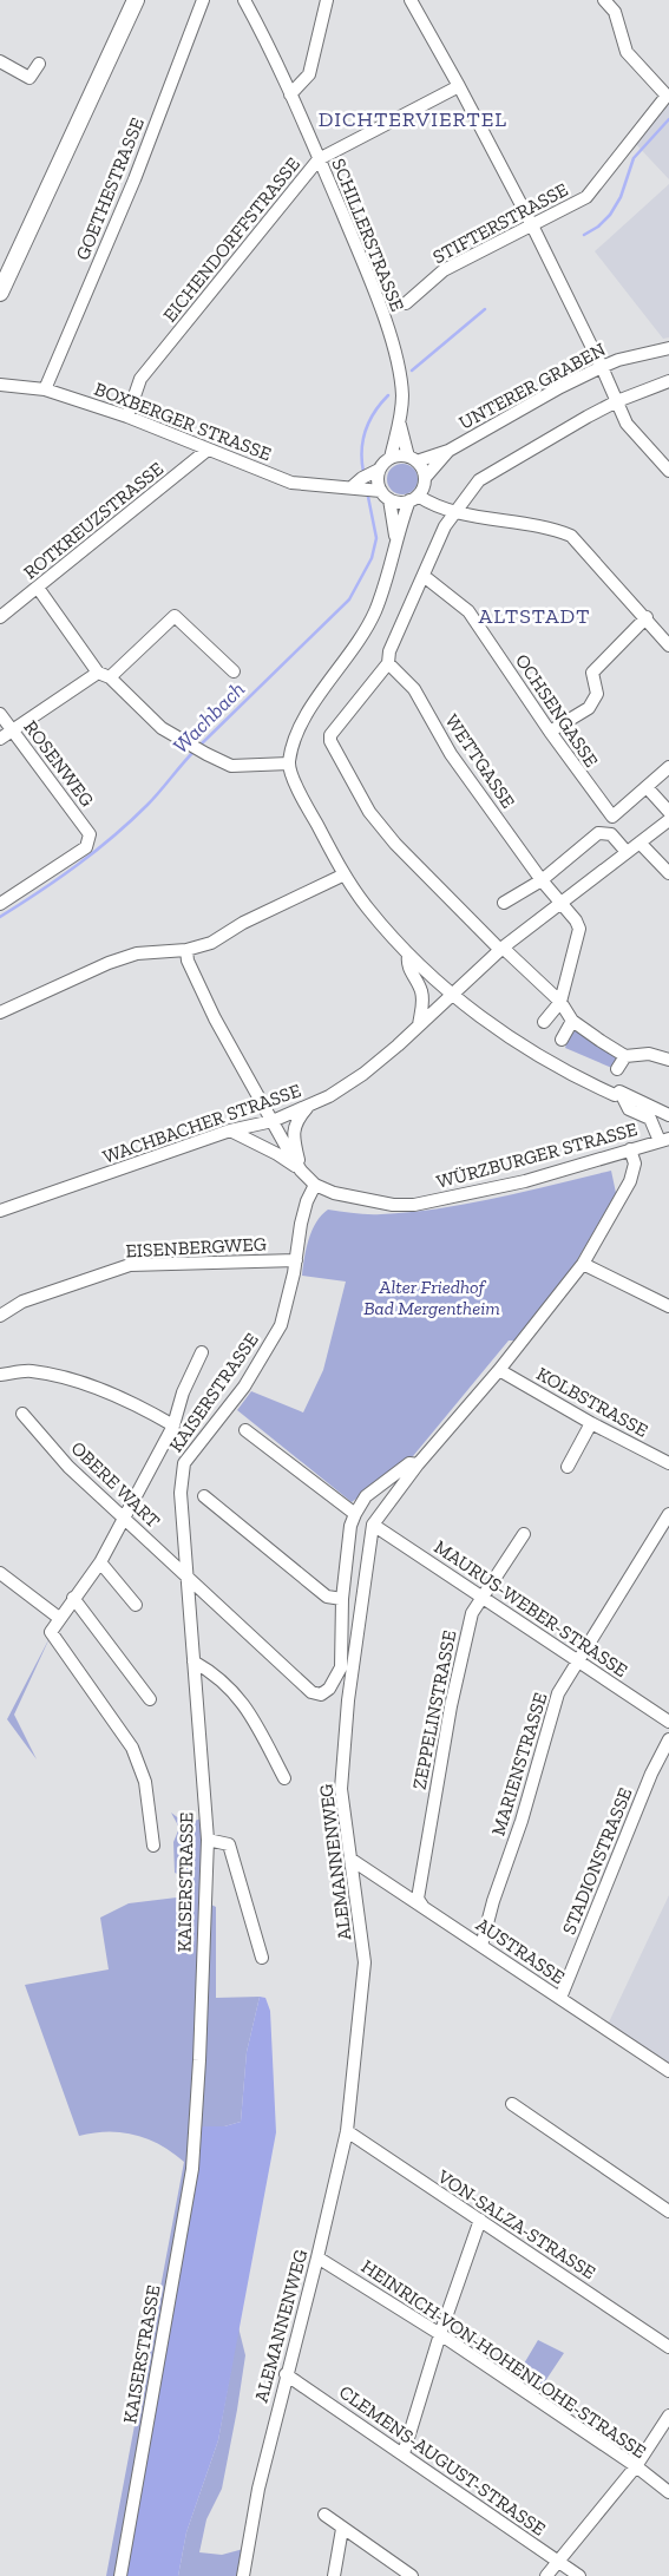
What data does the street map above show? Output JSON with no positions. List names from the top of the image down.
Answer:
{
  "streets": {
    "street": [
      "GOETHESTRASSE",
      "STIFTERSTRASSE",
      "SCHILLERSTRASSE",
      "EICHENDORFFSTRASSE",
      "UNTERER GRABEN",
      "BOXBERGER STRASSE",
      "ROTKREUZSTRASSE",
      "OCHSENGASSE",
      "WETTGASSE",
      "ROSENWEG",
      "WACHBACHER STRASSE",
      "WÜRZBURGER STRASSE",
      "EISENBERGWEG",
      "KAISERSTRASSE",
      "KOLBSTRASSE",
      "OBERE WART",
      "MAURUS-WEBER-STRASSE",
      "ZEPPELINSTRASSE",
      "MARIENSTRASSE",
      "STADIONSTRASSE",
      "ALEMANNENWEG",
      "AUSTRASSE",
      "VON-SALZA-STRASSE",
      "HEINRICH-VON-HOHENLOHE-STRASSE",
      "CLEMENS-AUGUST-STRASSE"
    ]
  },
  "crossings": [
    ["GOETHESTRASSE", "BOXBERGER STRASSE"],
    ["SCHILLERSTRASSE", "EICHENDORFFSTRASSE"],
    ["SCHILLERSTRASSE", "UNTERER GRABEN"],
    ["SCHILLERSTRASSE", "BOXBERGER STRASSE"],
    ["EICHENDORFFSTRASSE", "BOXBERGER STRASSE"],
    ["UNTERER GRABEN", "BOXBERGER STRASSE"],
    ["BOXBERGER STRASSE", "ROTKREUZSTRASSE"],
    ["WETTGASSE", "WACHBACHER STRASSE"],
    ["WACHBACHER STRASSE", "WÜRZBURGER STRASSE"],
    ["WÜRZBURGER STRASSE", "KAISERSTRASSE"],
    ["WÜRZBURGER STRASSE", "ALEMANNENWEG"],
    ["EISENBERGWEG", "KAISERSTRASSE"],
    ["KAISERSTRASSE", "OBERE WART"],
    ["KOLBSTRASSE", "ALEMANNENWEG"],
    ["MAURUS-WEBER-STRASSE", "ZEPPELINSTRASSE"],
    ["MAURUS-WEBER-STRASSE", "MARIENSTRASSE"],
    ["MAURUS-WEBER-STRASSE", "ALEMANNENWEG"],
    ["ZEPPELINSTRASSE", "AUSTRASSE"],
    ["MARIENSTRASSE", "AUSTRASSE"],
    ["STADIONSTRASSE", "AUSTRASSE"],
    ["ALEMANNENWEG", "AUSTRASSE"],
    ["ALEMANNENWEG", "VON-SALZA-STRASSE"],
    ["ALEMANNENWEG", "HEINRICH-VON-HOHENLOHE-STRASSE"],
    ["ALEMANNENWEG", "CLEMENS-AUGUST-STRASSE"]
  ],
  "districts": ["DICHTERVIERTEL", "ALTSTADT"],
  "water": ["Wachbach"],
  "parks": ["Alter Friedhof Bad Mergentheim"]
}
